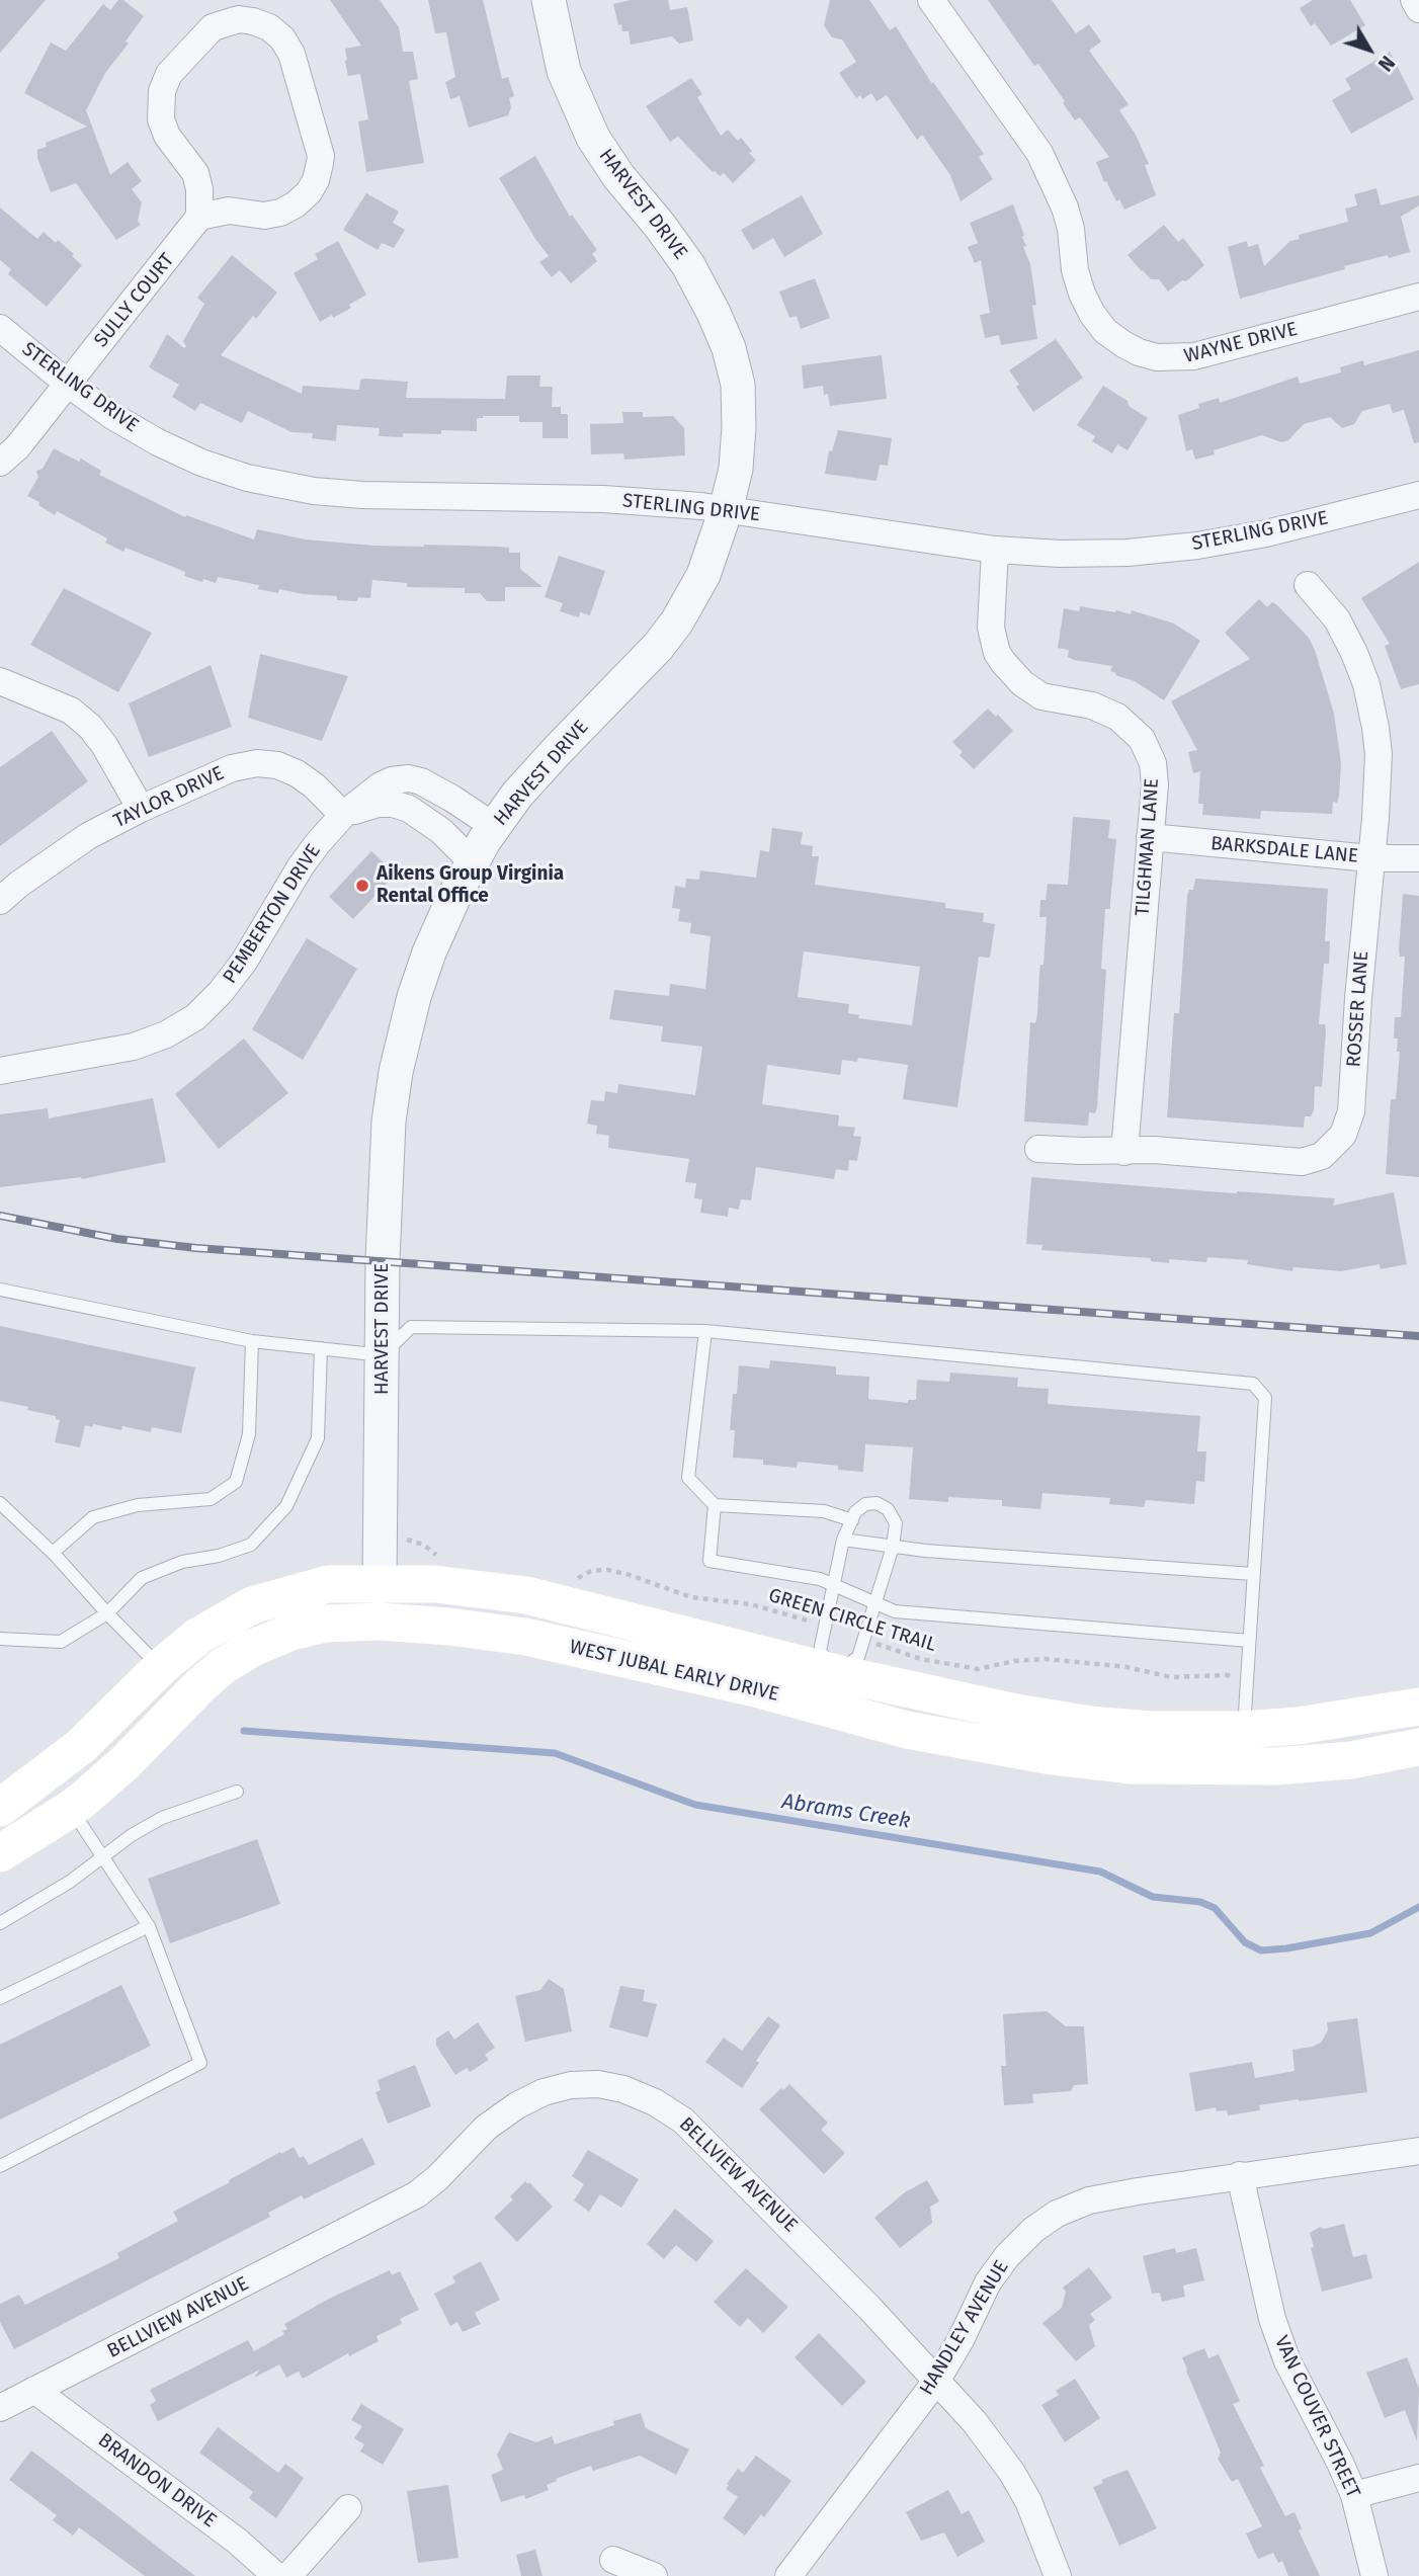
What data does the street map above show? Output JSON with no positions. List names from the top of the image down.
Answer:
{
  "streets": {
    "main road": ["WEST JUBAL EARLY DRIVE"],
    "street": [
      "HARVEST DRIVE",
      "SULLY COURT",
      "WAYNE DRIVE",
      "STERLING DRIVE",
      "TAYLOR DRIVE",
      "TILGHMAN LANE",
      "BARKSDALE LANE",
      "PEMBERTON DRIVE",
      "ROSSER LANE",
      "BELLVIEW AVENUE",
      "HANDLEY AVENUE",
      "VAN COUVER STREET",
      "BRANDON DRIVE"
    ],
    "path": ["GREEN CIRCLE TRAIL"]
  },
  "crossings": [
    ["HARVEST DRIVE", "STERLING DRIVE"],
    ["HARVEST DRIVE", "PEMBERTON DRIVE"],
    ["HARVEST DRIVE", "WEST JUBAL EARLY DRIVE"],
    ["SULLY COURT", "STERLING DRIVE"],
    ["STERLING DRIVE", "TILGHMAN LANE"],
    ["TAYLOR DRIVE", "PEMBERTON DRIVE"],
    ["TILGHMAN LANE", "BARKSDALE LANE"],
    ["TILGHMAN LANE", "ROSSER LANE"],
    ["BARKSDALE LANE", "ROSSER LANE"],
    ["BELLVIEW AVENUE", "HANDLEY AVENUE"],
    ["BELLVIEW AVENUE", "BRANDON DRIVE"],
    ["HANDLEY AVENUE", "VAN COUVER STREET"]
  ],
  "water": ["Abrams Creek"],
  "places": ["Aikens Group Virginia Rental Office"],
  "north": "bottom right"
}
